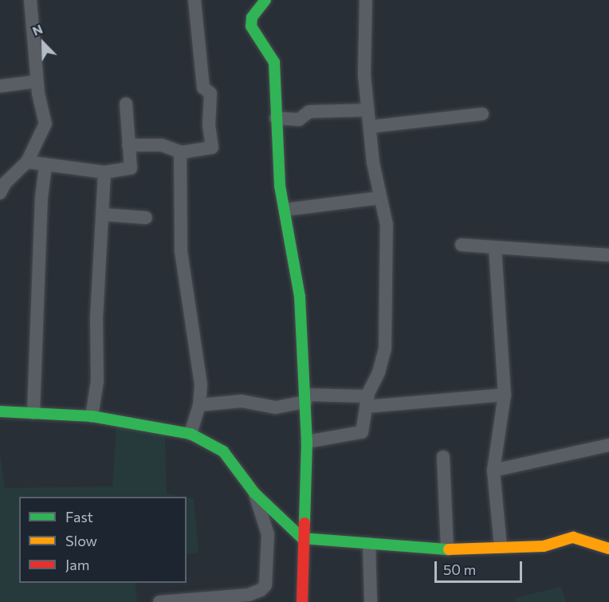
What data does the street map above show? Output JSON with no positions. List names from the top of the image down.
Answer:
{
  "legend": ["Fast", "Slow", "Jam"],
  "scale_bar": "50 m",
  "north": "top left"
}
